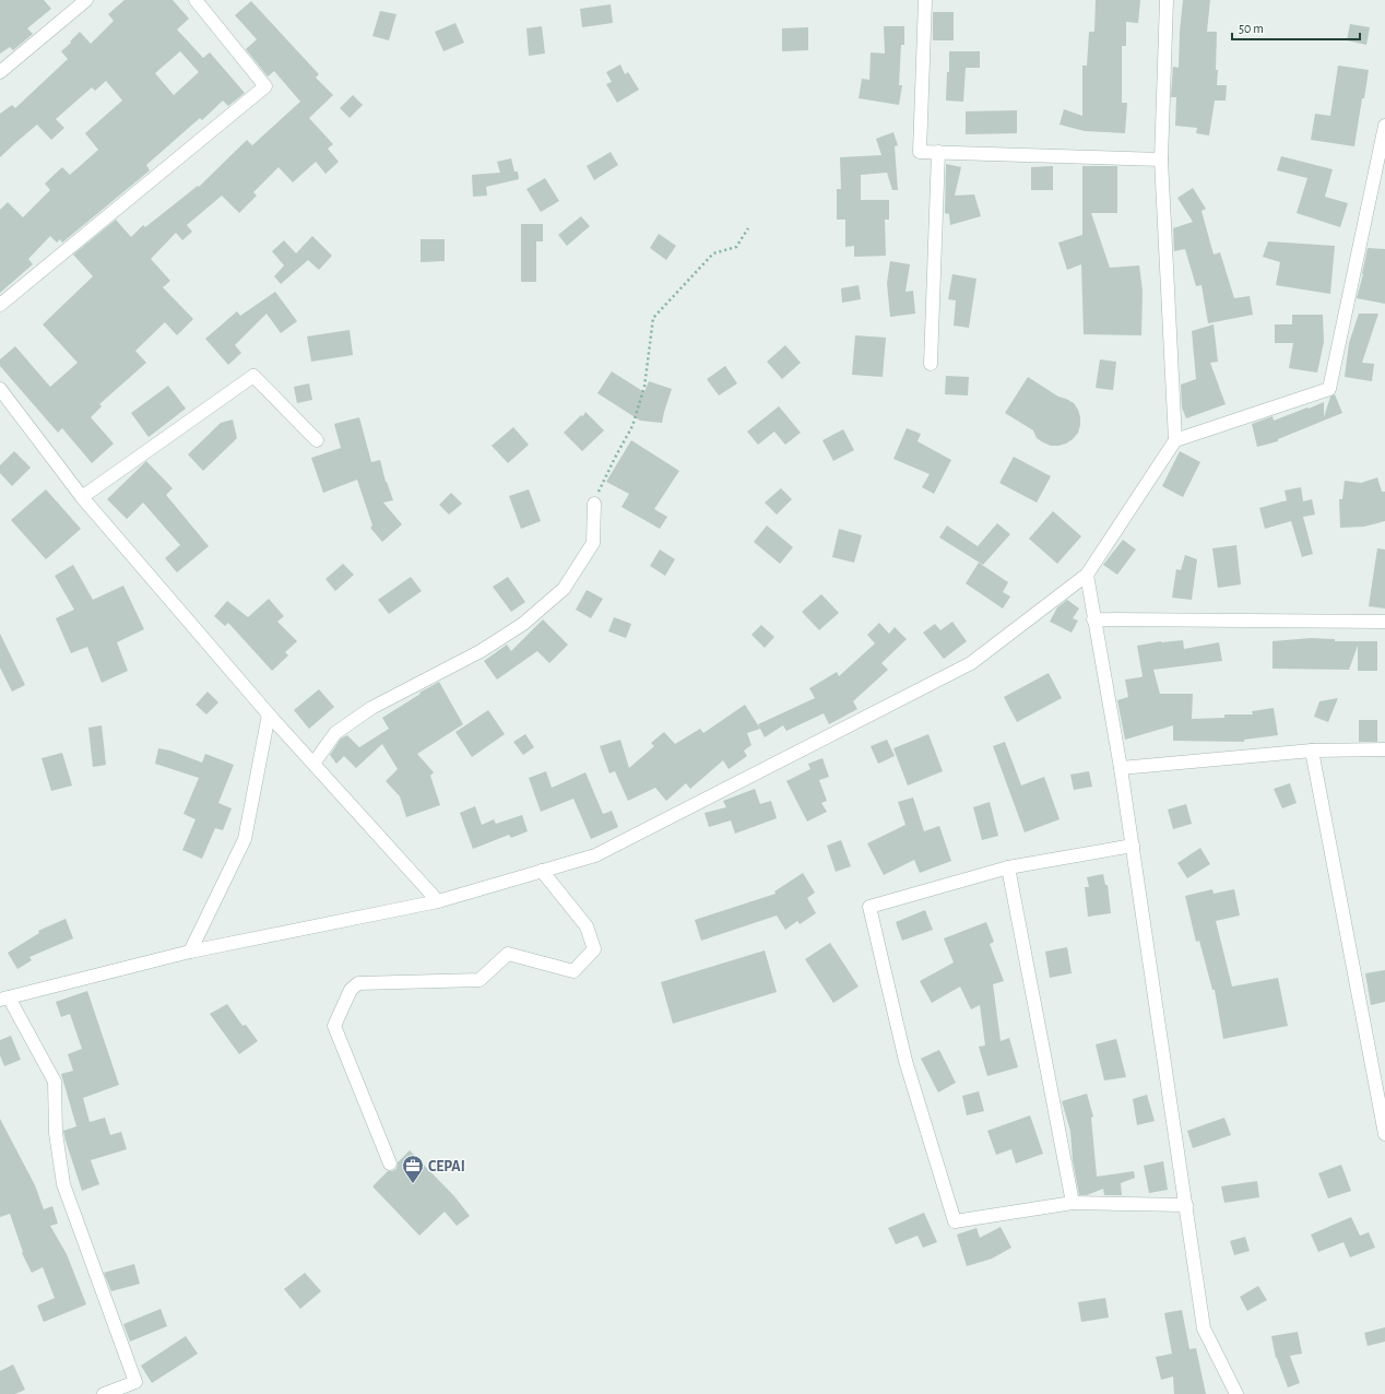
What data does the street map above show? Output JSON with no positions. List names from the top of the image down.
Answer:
{
  "places": {
    "office": ["CEPAI"]
  },
  "scale_bar": "50 m"
}
